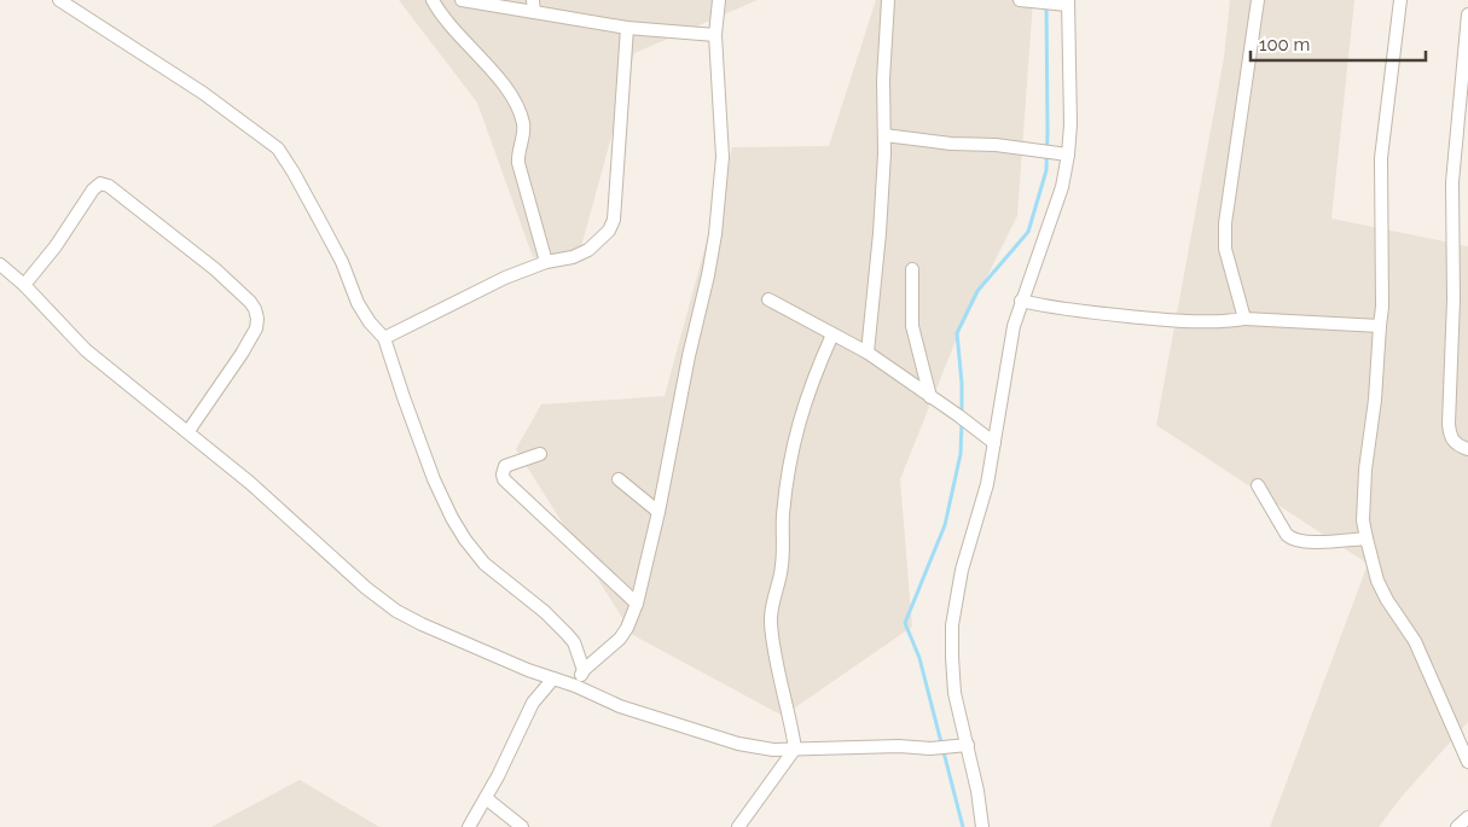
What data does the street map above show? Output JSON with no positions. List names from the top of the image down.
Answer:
{
  "scale_bar": "100 m"
}
